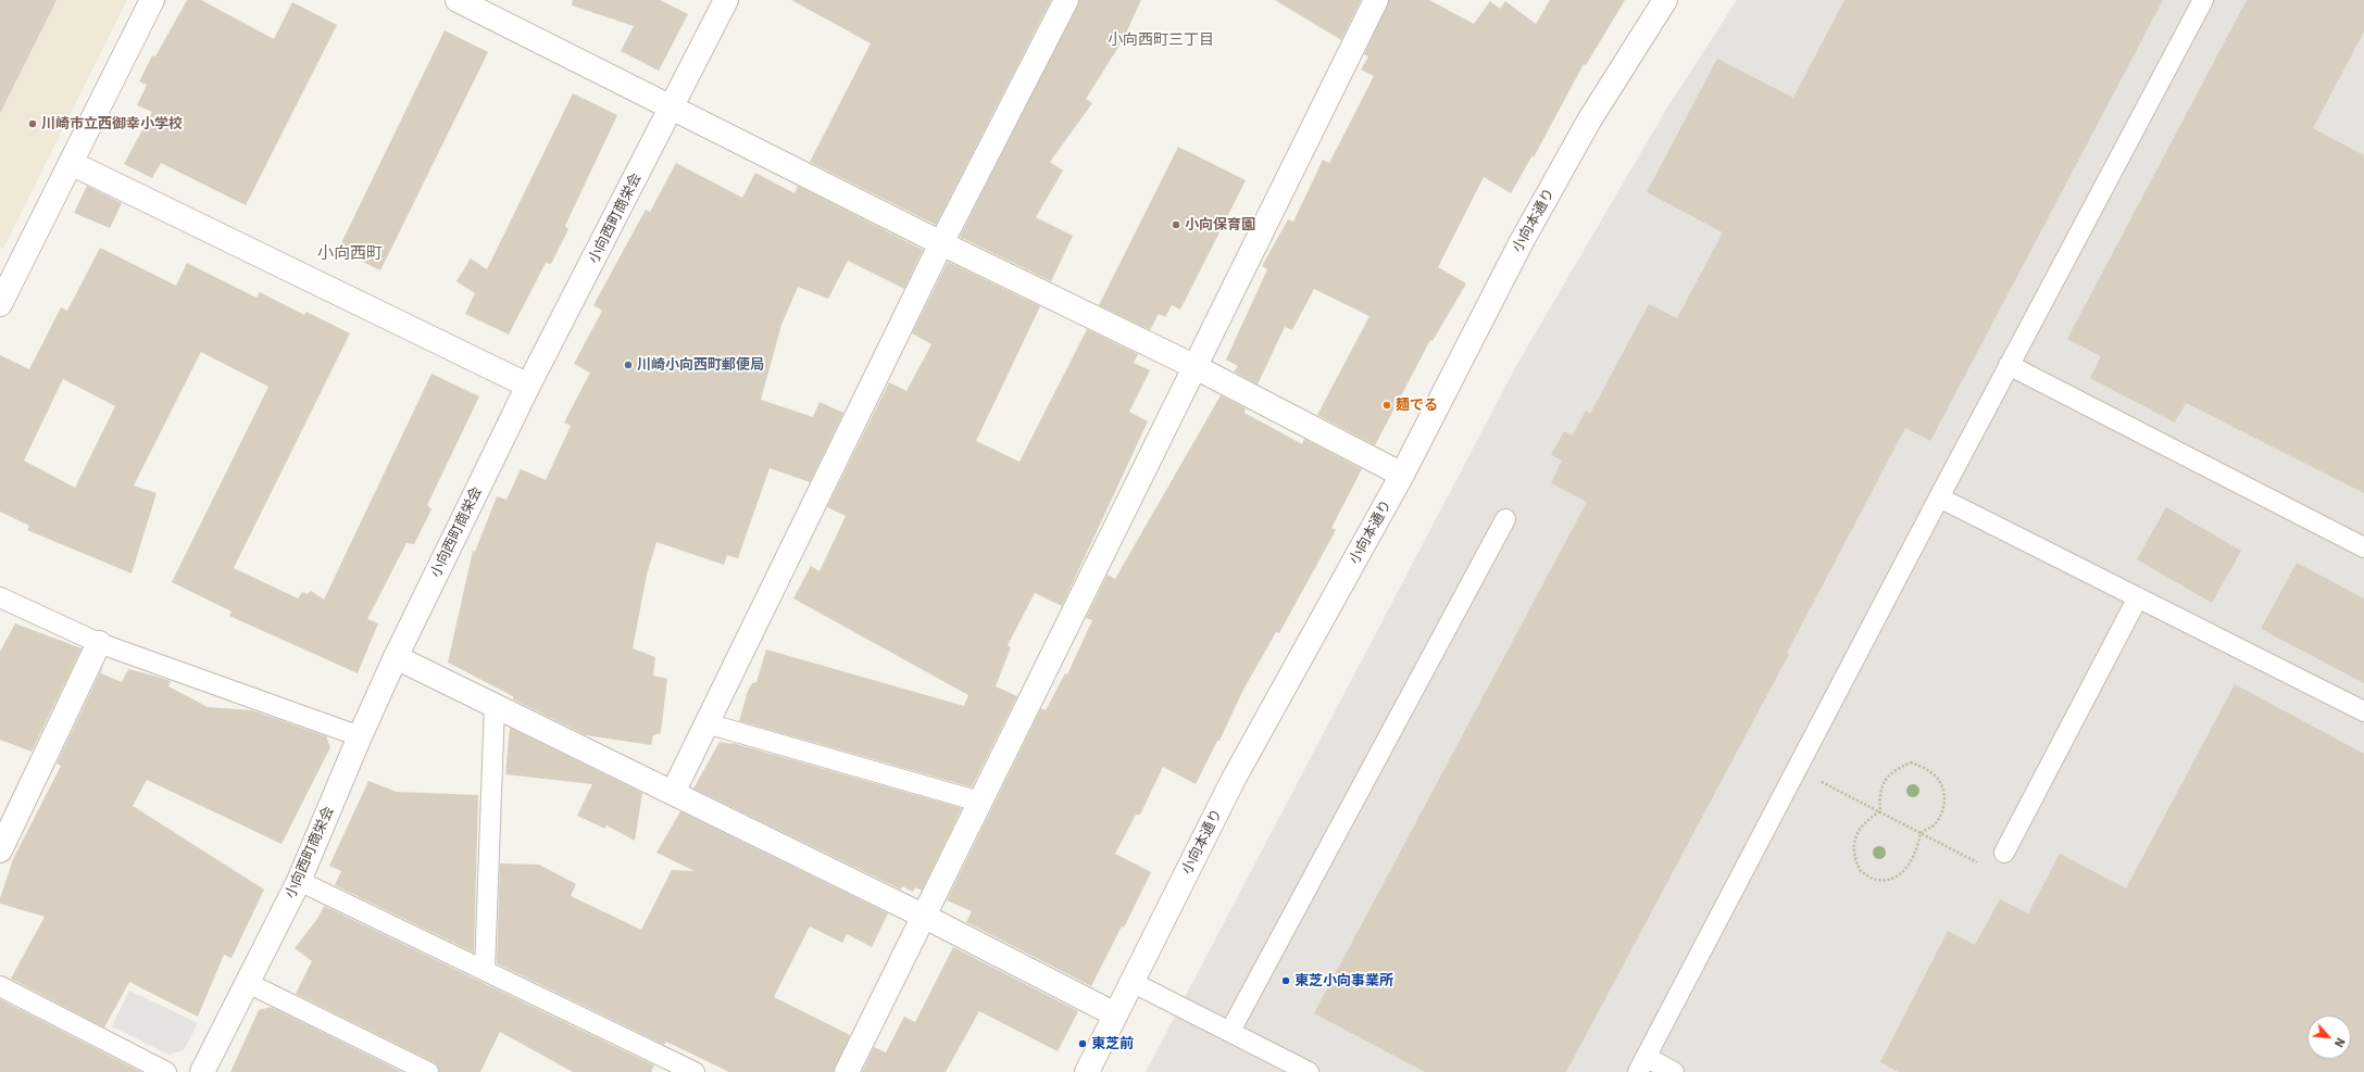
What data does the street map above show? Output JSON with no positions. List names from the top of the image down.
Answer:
{
  "streets": {
    "street": ["小向西町商栄会", "小向本通り"]
  },
  "districts": ["小向西町三丁目", "小向西町"],
  "places": [
    "川崎市立西御幸小学校",
    "小向保育園",
    "川崎小向西町郵便局",
    "麺でる",
    "東芝小向事業所",
    "東芝前"
  ],
  "north": "bottom right"
}
